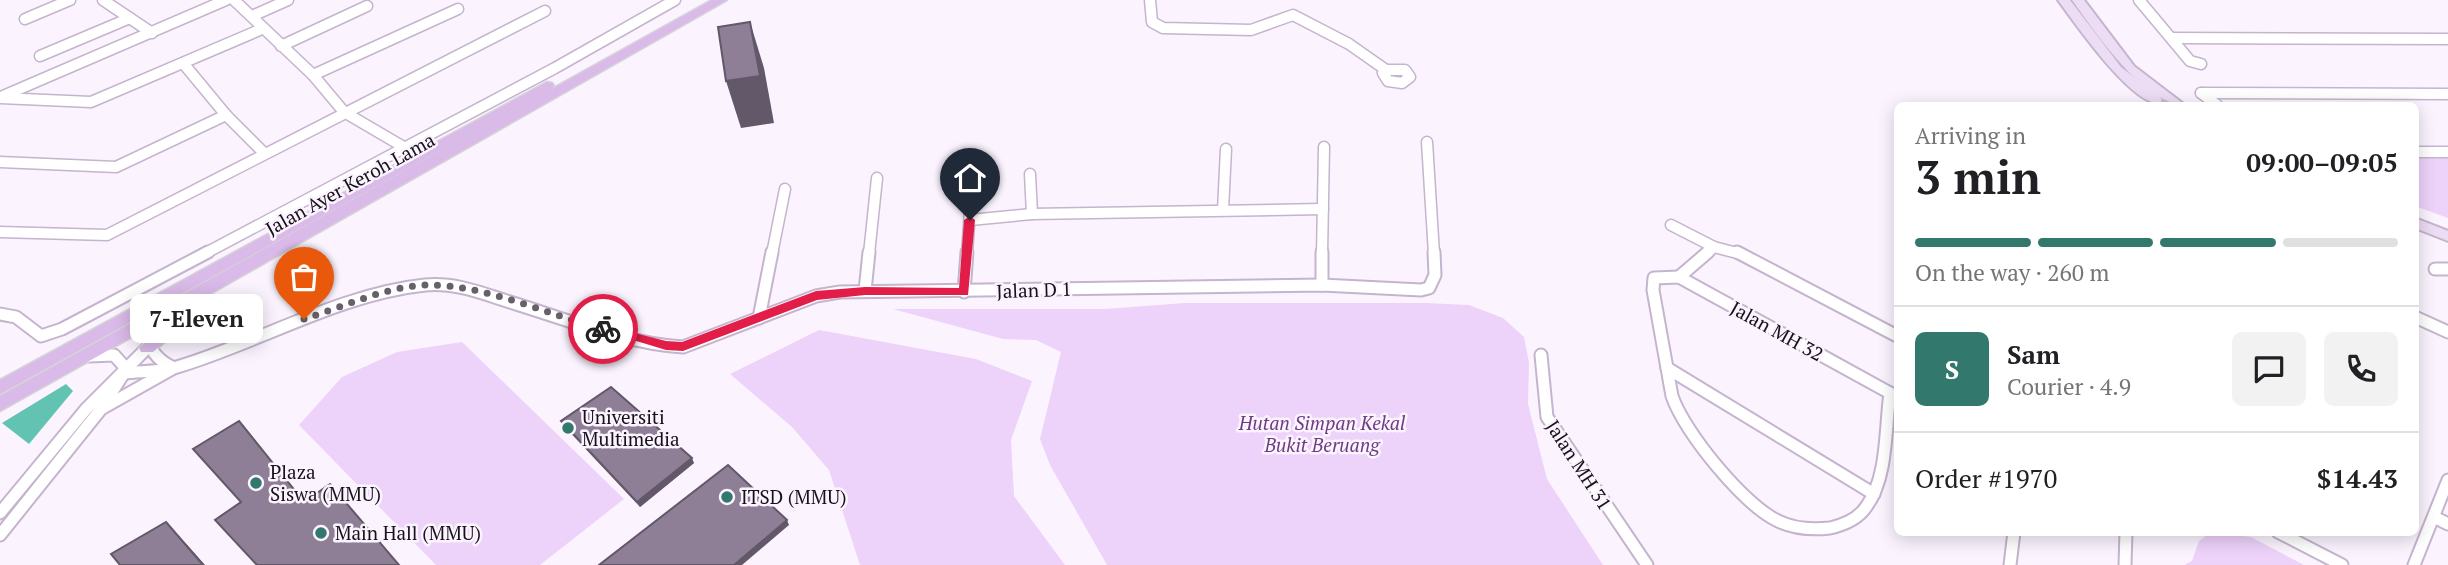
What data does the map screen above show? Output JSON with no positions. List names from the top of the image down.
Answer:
{
  "streets": {
    "main road": ["Jalan Ayer Keroh Lama"],
    "street": ["Jalan D 1", "Jalan MH 32", "Jalan MH 31"]
  },
  "parks": ["Hutan Simpan Kekal Bukit Beruang"],
  "places": [
    "7-Eleven",
    "Universiti Multimedia",
    "Plaza Siswa (MMU)",
    "ITSD (MMU)",
    "Main Hall (MMU)"
  ],
  "page": {
    "heading": ["3 min", "Arriving in", "09:00–09:05"],
    "panel": [
      "Sam",
      "Courier · 4.9",
      "Order #1970",
      "$14.43"
    ],
    "bar": "On the way · 260 m",
    "bubble": "7-Eleven",
    "round": "S"
  }
}
